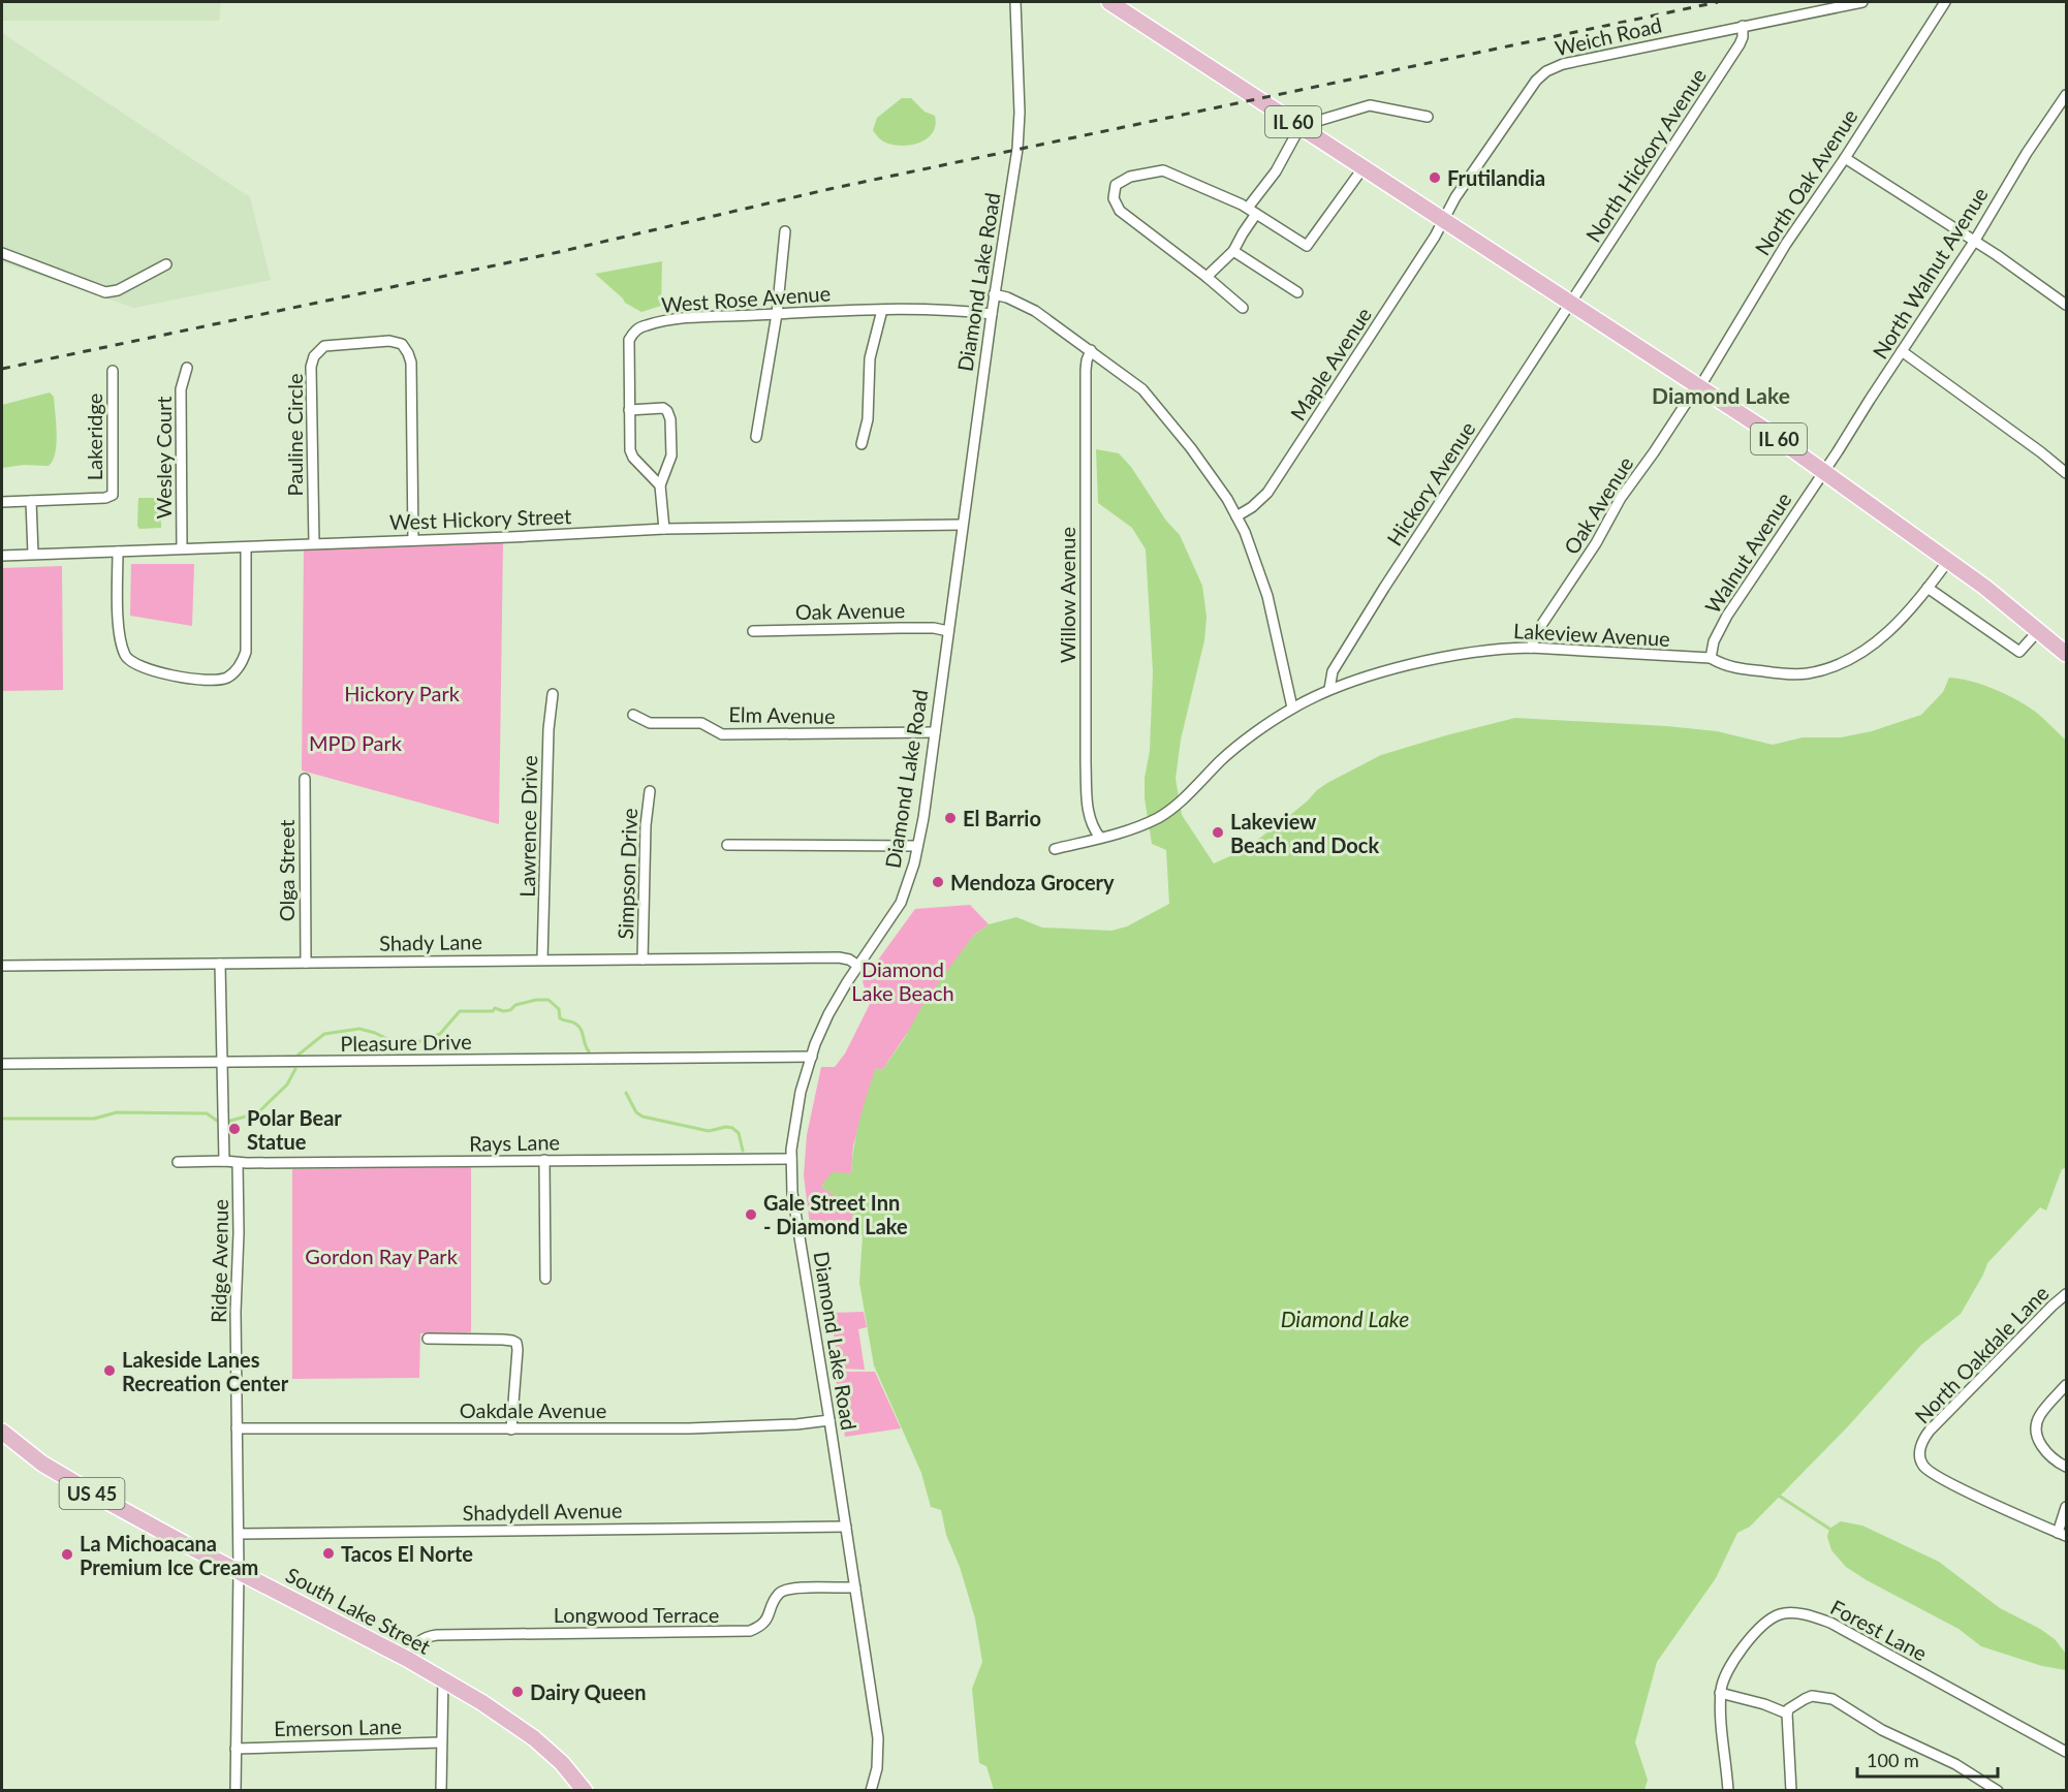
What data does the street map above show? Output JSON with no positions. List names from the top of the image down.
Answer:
{
  "streets": {
    "main road": ["IL 60", "US 45", "South Lake Street"],
    "street": [
      "Weich Road",
      "North Hickory Avenue",
      "North Oak Avenue",
      "North Walnut Avenue",
      "Diamond Lake Road",
      "West Rose Avenue",
      "Maple Avenue",
      "Pauline Circle",
      "Lakeridge",
      "Wesley Court",
      "Hickory Avenue",
      "Oak Avenue",
      "West Hickory Street",
      "Walnut Avenue",
      "Willow Avenue",
      "Lakeview Avenue",
      "Elm Avenue",
      "Lawrence Drive",
      "Olga Street",
      "Simpson Drive",
      "Shady Lane",
      "Pleasure Drive",
      "Rays Lane",
      "Ridge Avenue",
      "North Oakdale Lane",
      "Oakdale Avenue",
      "Shadydell Avenue",
      "Longwood Terrace",
      "Forest Lane",
      "Emerson Lane"
    ]
  },
  "crossings": [
    ["Weich Road", "North Hickory Avenue"],
    ["Weich Road", "Maple Avenue"],
    ["IL 60", "North Hickory Avenue"],
    ["IL 60", "North Oak Avenue"],
    ["IL 60", "North Walnut Avenue"],
    ["IL 60", "Maple Avenue"],
    ["IL 60", "Hickory Avenue"],
    ["IL 60", "Oak Avenue"],
    ["IL 60", "Walnut Avenue"],
    ["IL 60", "Lakeview Avenue"],
    ["North Hickory Avenue", "Hickory Avenue"],
    ["North Oak Avenue", "Oak Avenue"],
    ["North Walnut Avenue", "Walnut Avenue"],
    ["Diamond Lake Road", "West Rose Avenue"],
    ["Diamond Lake Road", "Oak Avenue"],
    ["Diamond Lake Road", "West Hickory Street"],
    ["Diamond Lake Road", "Elm Avenue"],
    ["Diamond Lake Road", "Shady Lane"],
    ["Diamond Lake Road", "Pleasure Drive"],
    ["Diamond Lake Road", "Rays Lane"],
    ["Diamond Lake Road", "Oakdale Avenue"],
    ["Diamond Lake Road", "Shadydell Avenue"],
    ["Diamond Lake Road", "Longwood Terrace"],
    ["Pauline Circle", "West Hickory Street"],
    ["Wesley Court", "West Hickory Street"],
    ["Hickory Avenue", "Lakeview Avenue"],
    ["Oak Avenue", "Lakeview Avenue"],
    ["Walnut Avenue", "Lakeview Avenue"],
    ["Willow Avenue", "Lakeview Avenue"],
    ["Lawrence Drive", "Shady Lane"],
    ["Olga Street", "Shady Lane"],
    ["Simpson Drive", "Shady Lane"],
    ["Rays Lane", "Ridge Avenue"],
    ["Ridge Avenue", "Oakdale Avenue"],
    ["Ridge Avenue", "Shadydell Avenue"],
    ["Ridge Avenue", "South Lake Street"],
    ["Ridge Avenue", "Emerson Lane"],
    ["South Lake Street", "Longwood Terrace"]
  ],
  "districts": ["Diamond Lake"],
  "water": ["Diamond Lake"],
  "parks": [
    "Hickory Park",
    "MPD Park",
    "Diamond Lake Beach",
    "Gordon Ray Park"
  ],
  "places": [
    "Frutilandia",
    "El Barrio",
    "Lakeview Beach and Dock",
    "Mendoza Grocery",
    "Polar Bear Statue",
    "Gale Street Inn - Diamond Lake",
    "Lakeside Lanes Recreation Center",
    "Tacos El Norte",
    "La Michoacana Premium Ice Cream",
    "Dairy Queen"
  ],
  "scale_bar": "100 m"
}
